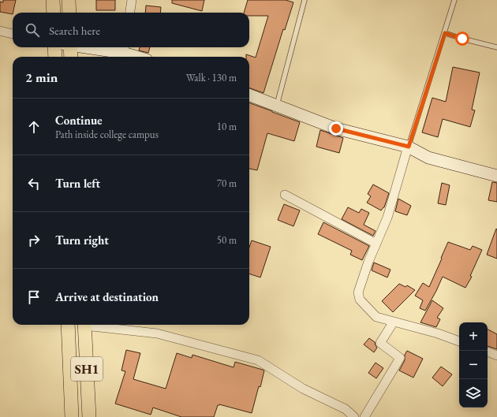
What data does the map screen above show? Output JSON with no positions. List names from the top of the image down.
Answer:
{
  "streets": {
    "main road": ["SH1"]
  },
  "page": {
    "search": "Search here",
    "heading": ["2 min", "Walk · 130 m"],
    "list": [
      ["Continue", "Path inside college campus", "10 m"],
      ["Turn left", "70 m"],
      ["Turn right", "50 m"],
      "Arrive at destination"
    ],
    "map_buttons": ["+", "−"]
  }
}
